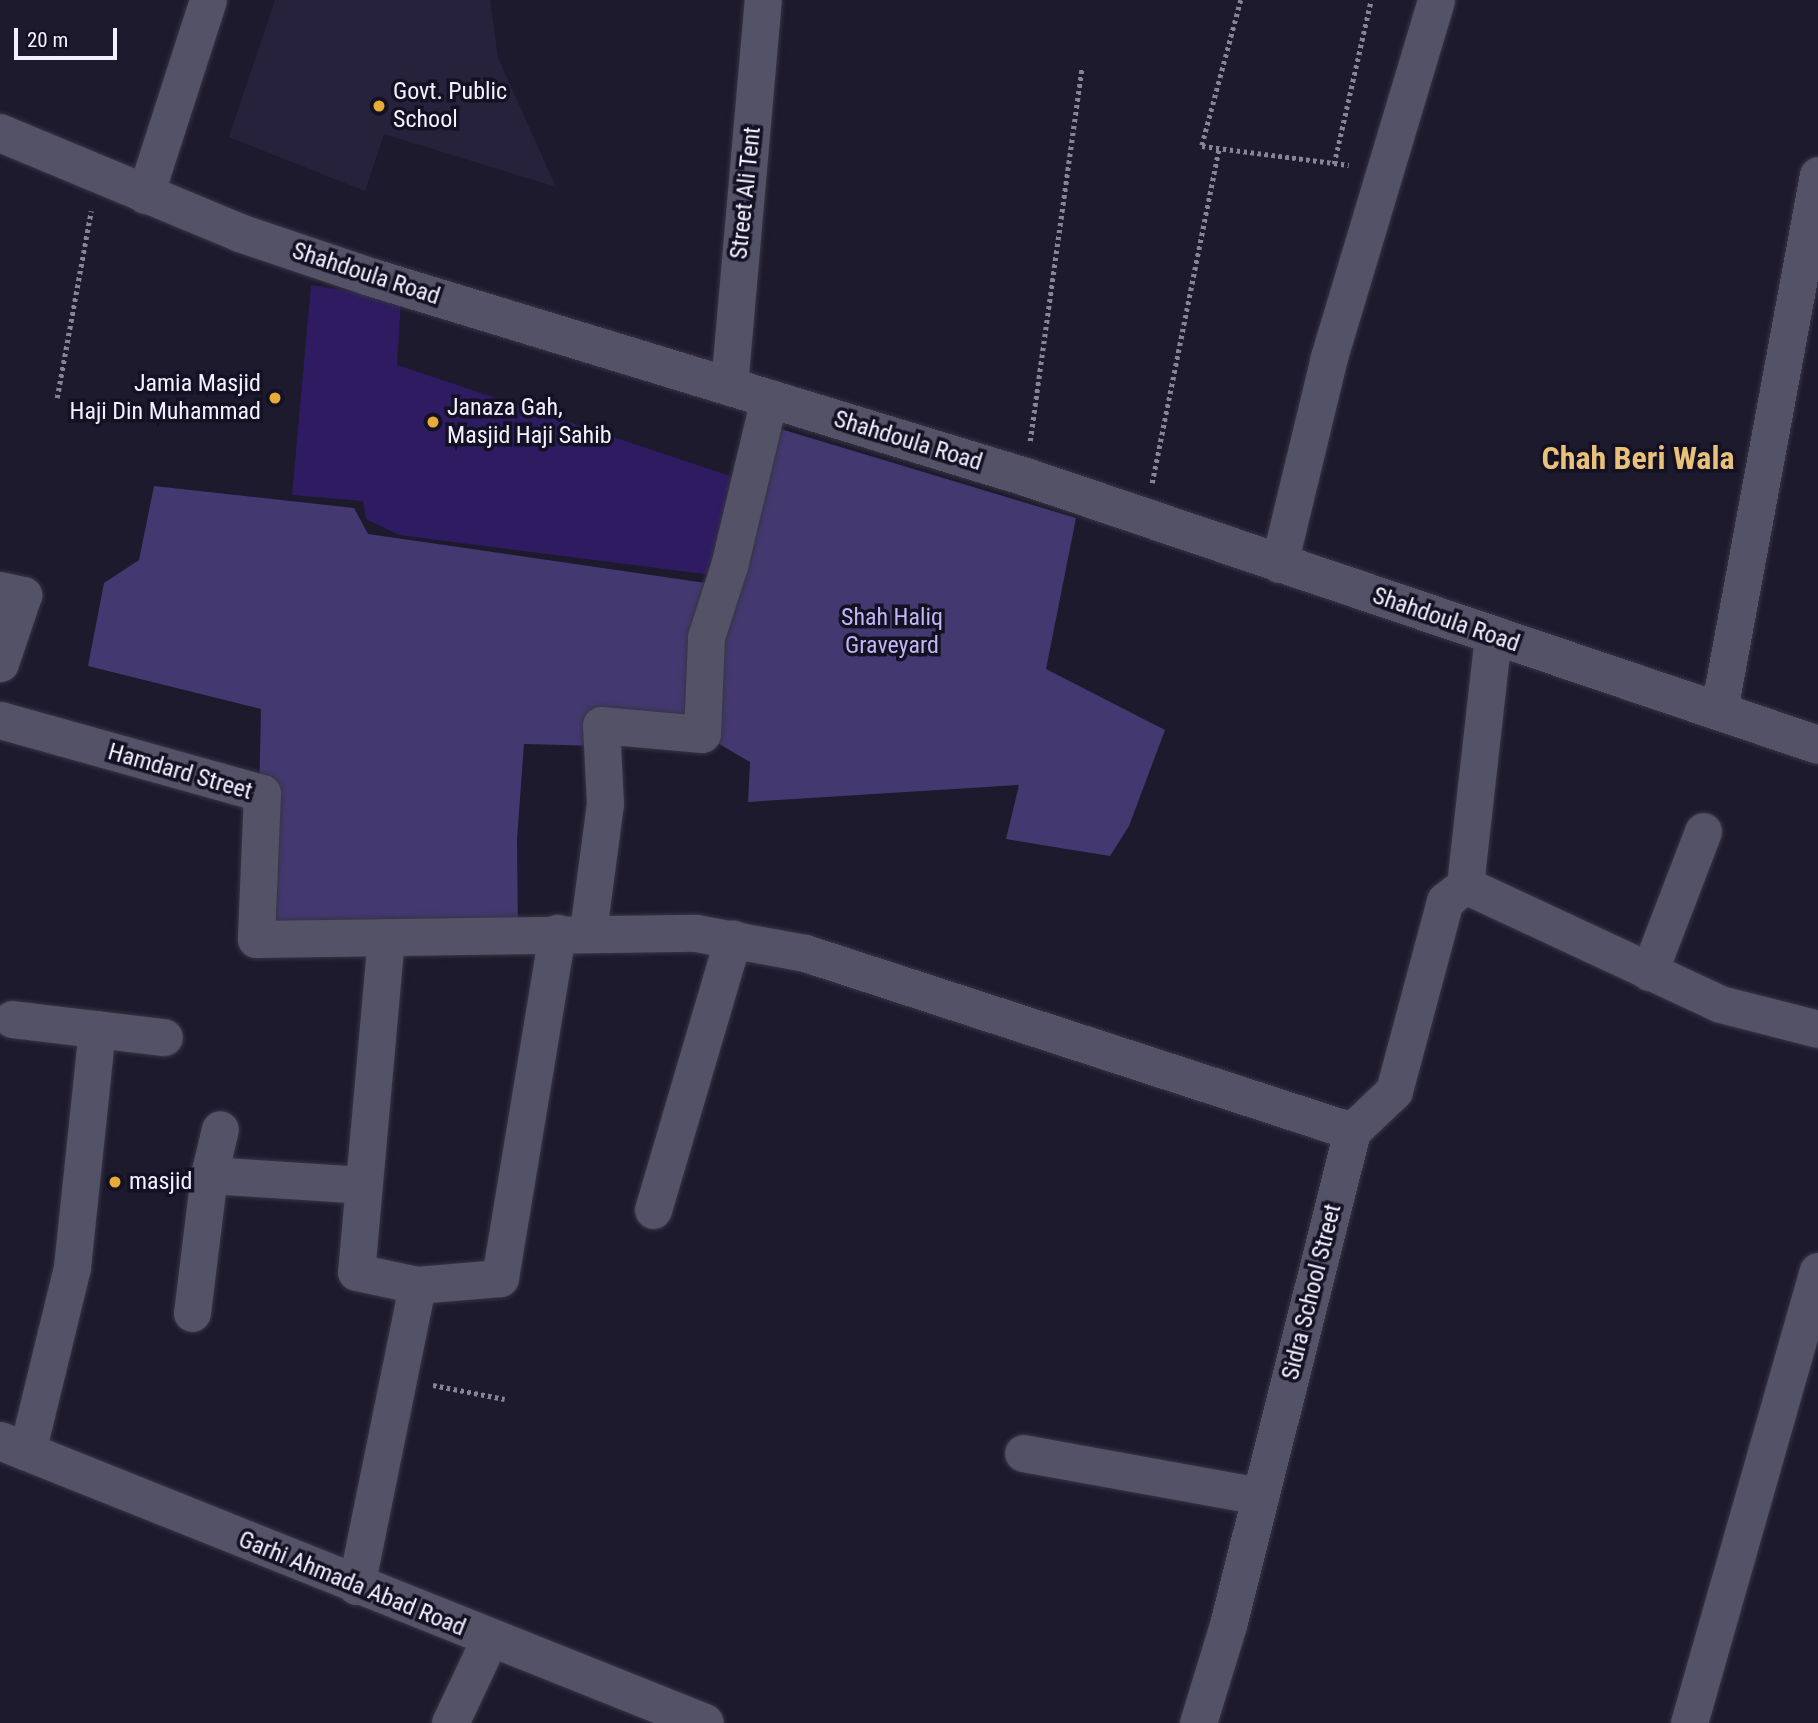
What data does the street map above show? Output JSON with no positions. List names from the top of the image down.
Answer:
{
  "streets": {
    "street": [
      "Street Ali Tent",
      "Shahdoula Road",
      "Hamdard Street",
      "Sidra School Street",
      "Garhi Ahmada Abad Road"
    ]
  },
  "crossings": [
    ["Street Ali Tent", "Shahdoula Road"]
  ],
  "districts": ["Chah Beri Wala"],
  "parks": ["Shah Haliq Graveyard"],
  "places": [
    "Govt. Public School",
    "Jamia Masjid Haji Din Muhammad",
    "Janaza Gah, Masjid Haji Sahib",
    "masjid"
  ],
  "scale_bar": "20 m"
}
